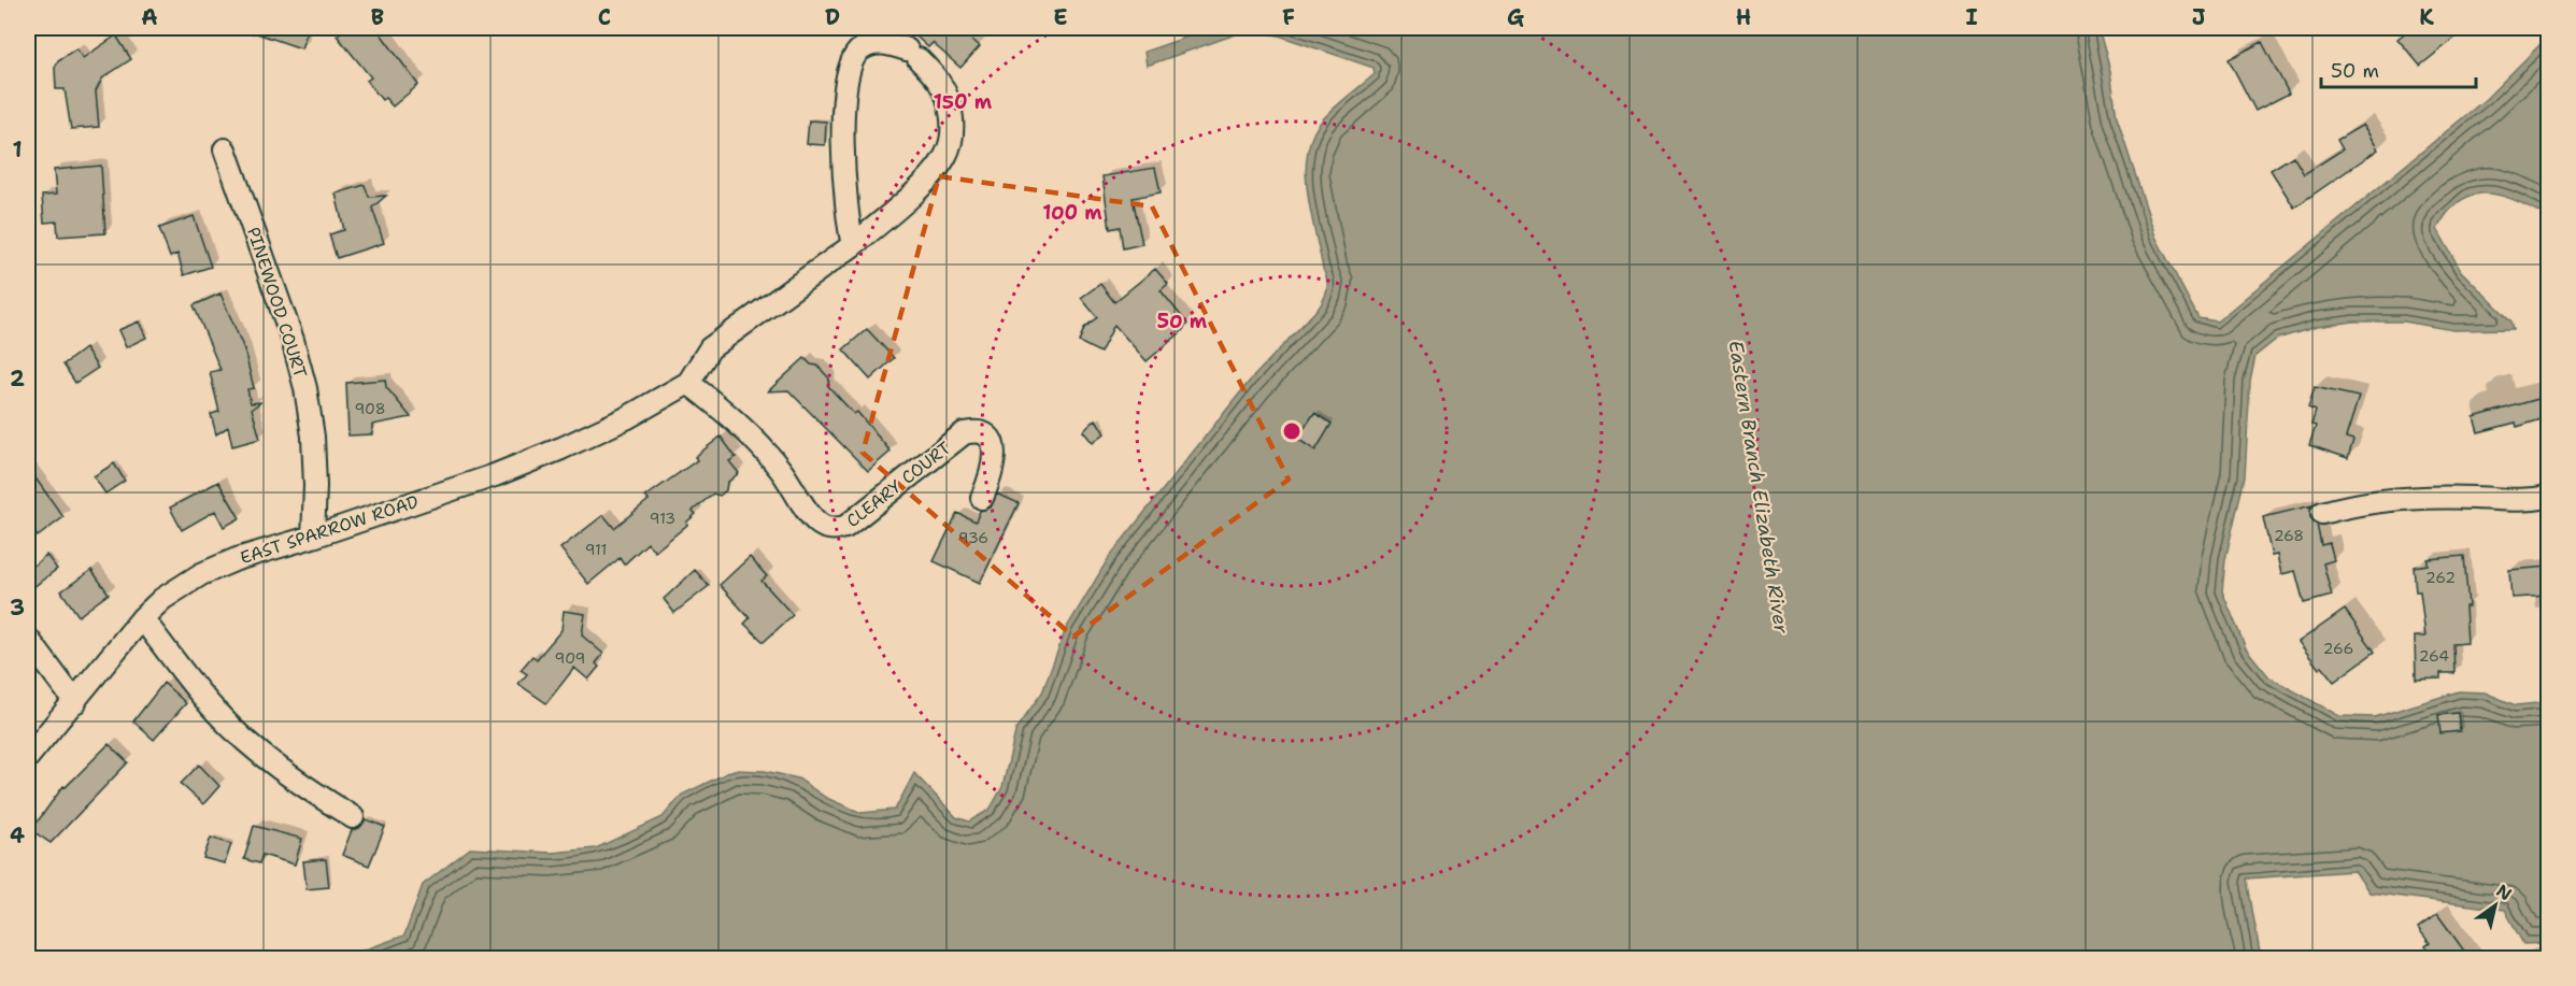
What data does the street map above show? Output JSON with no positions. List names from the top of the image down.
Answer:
{
  "streets": {
    "street": ["PINEWOOD COURT", "CLEARY COURT", "EAST SPARROW ROAD"]
  },
  "crossings": [
    ["PINEWOOD COURT", "EAST SPARROW ROAD"],
    ["CLEARY COURT", "EAST SPARROW ROAD"]
  ],
  "water": ["Eastern Branch Elizabeth River"],
  "house_numbers": [
    "908",
    "913",
    "268",
    "936",
    "911",
    "262",
    "266",
    "264",
    "909"
  ],
  "scale_bar": "50 m",
  "north": "top right",
  "grid": {
    "columns": [
      "A",
      "B",
      "C",
      "D",
      "E",
      "F",
      "G",
      "H",
      "I",
      "J",
      "K"
    ],
    "rows": [
      "1",
      "2",
      "3",
      "4"
    ]
  },
  "rings": ["150 m", "100 m", "50 m"]
}
